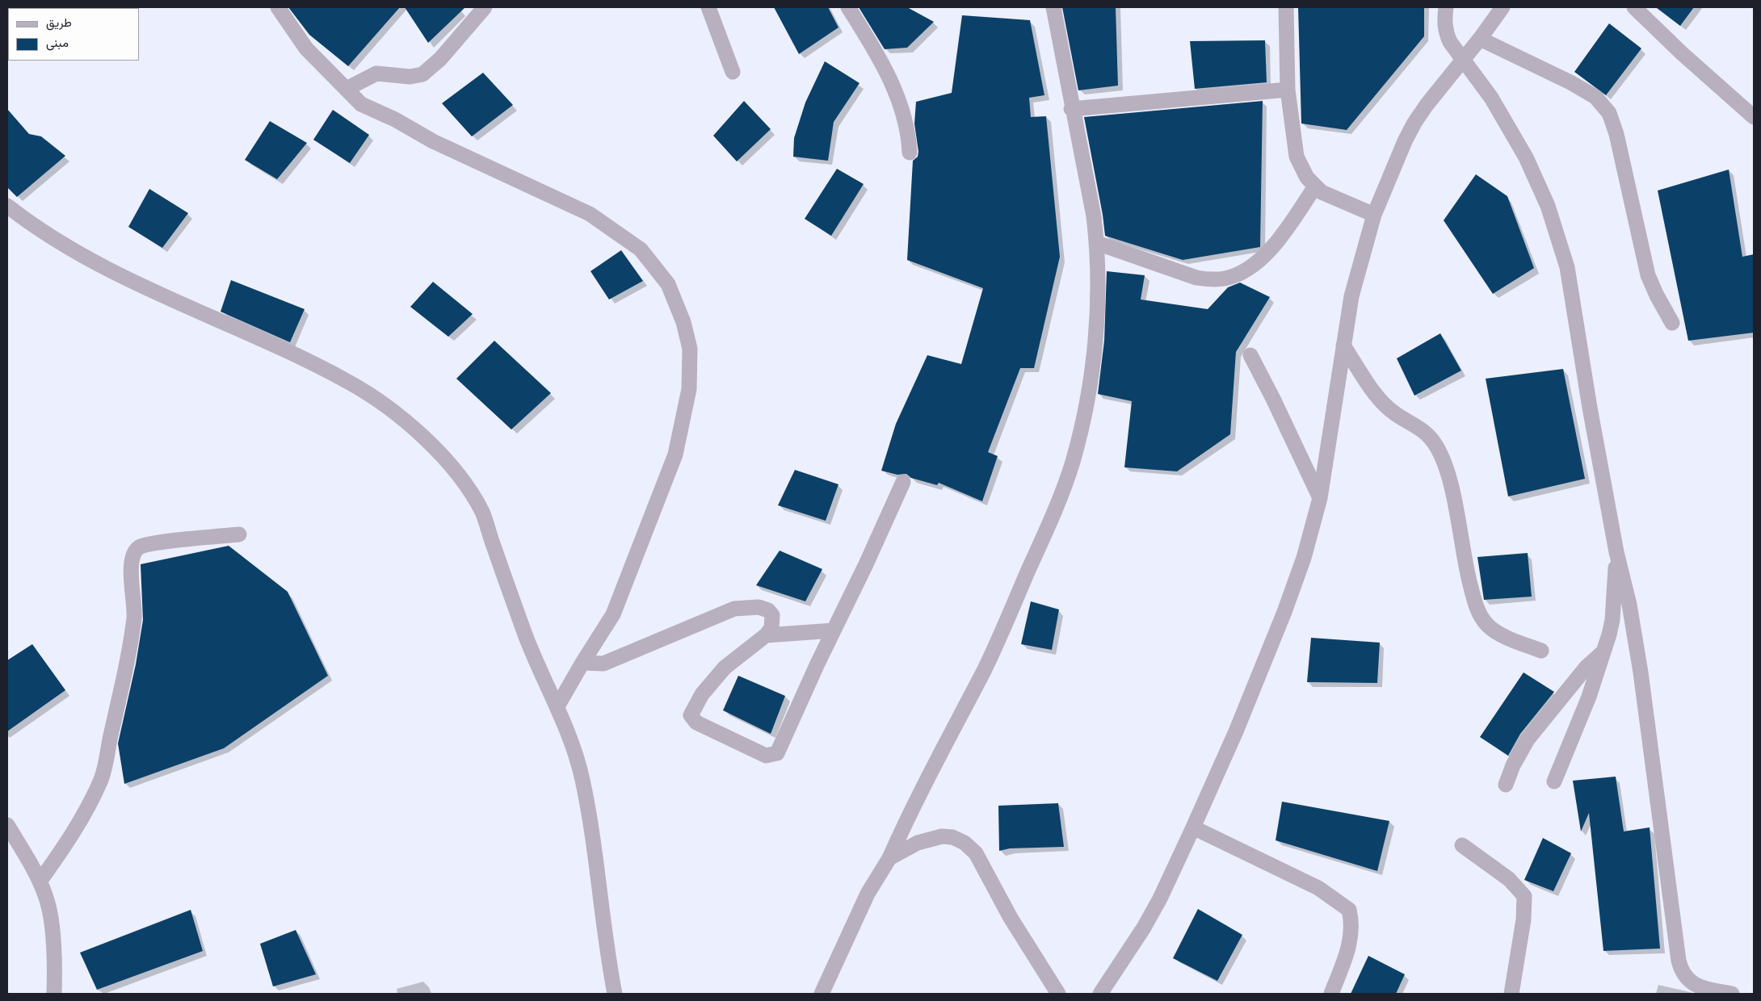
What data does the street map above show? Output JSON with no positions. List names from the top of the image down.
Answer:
{
  "legend": ["طريق", "مبنى"]
}
